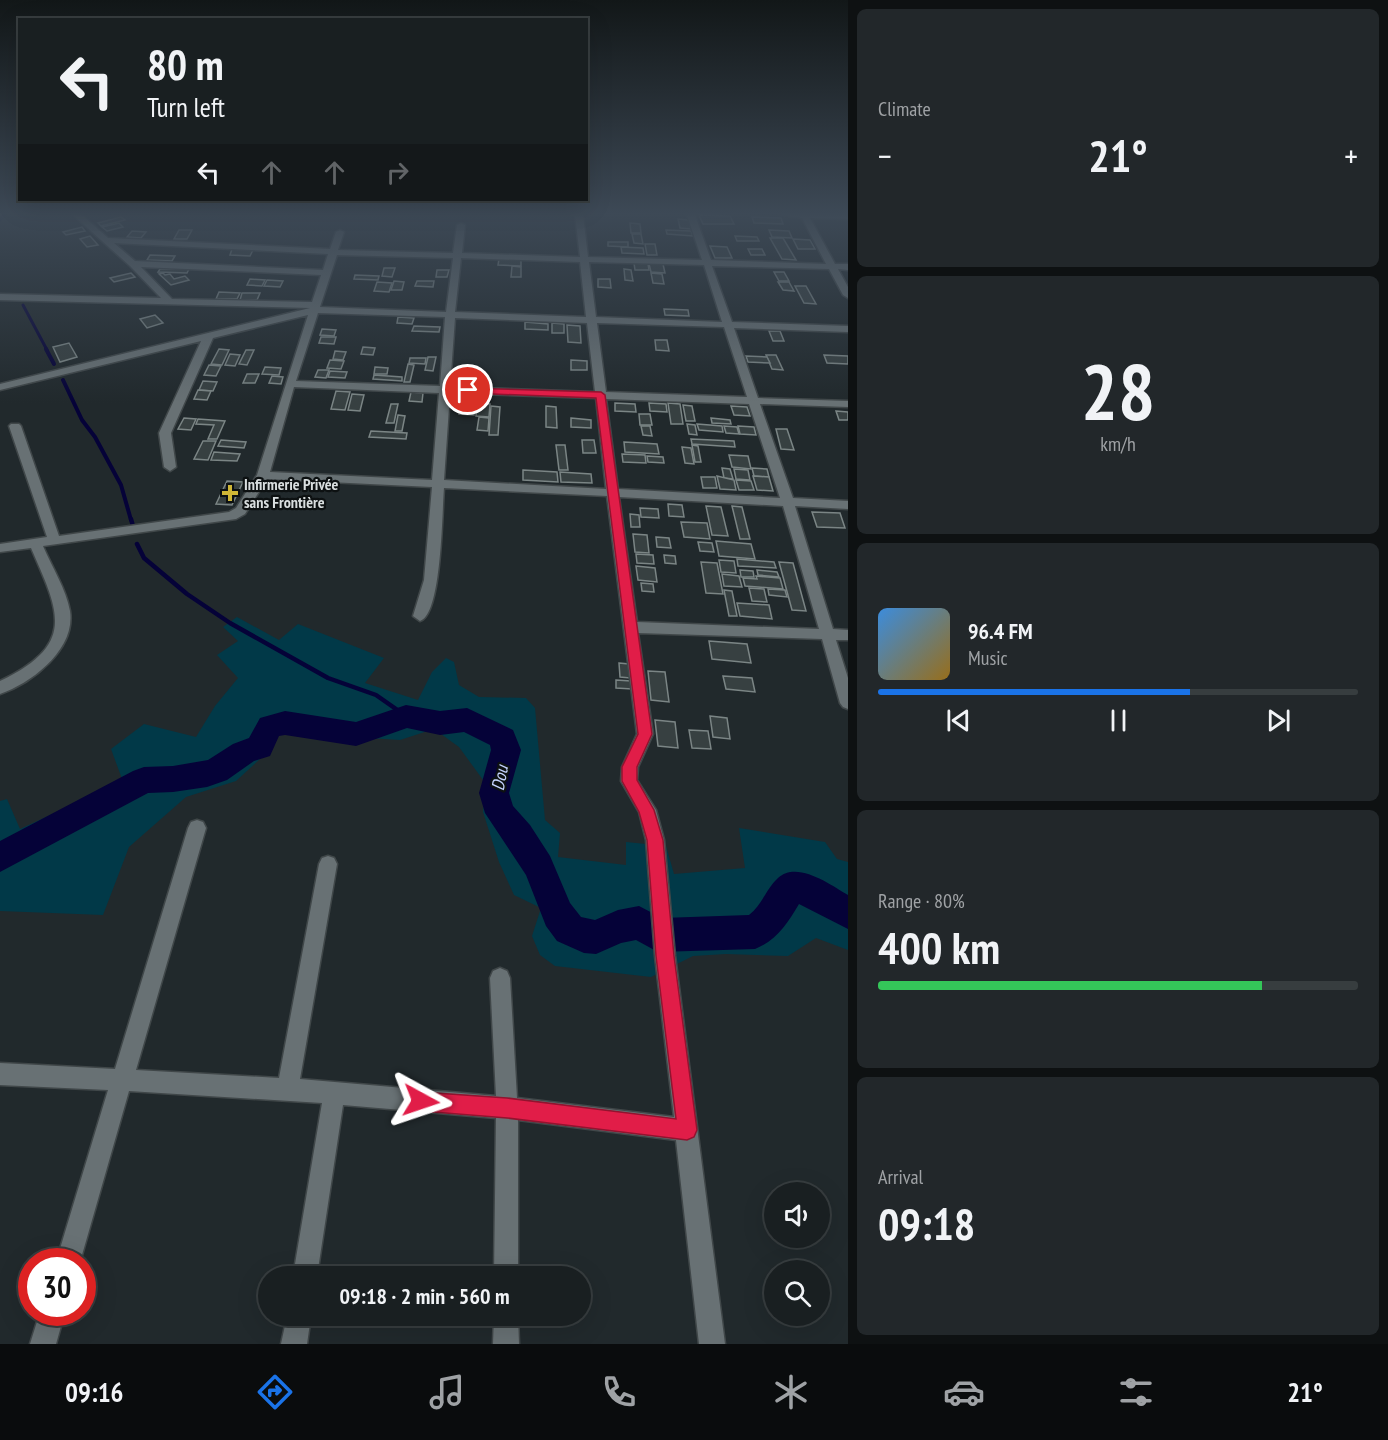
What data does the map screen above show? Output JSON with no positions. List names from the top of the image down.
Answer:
{
  "water": ["Dou"],
  "places": {
    "health": ["Infirmerie Privée sans Frontière"]
  },
  "page": {
    "tile": [
      "Climate",
      ["28", "km/h"],
      ["Range · 80%", "400 km"],
      ["Arrival", "09:18"]
    ],
    "turn": ["80 m", "Turn left"],
    "heat": ["−", "21°", "+"],
    "song": ["96.4 FM", "Music"],
    "limit": "30",
    "trip": "09:18 · 2 min · 560 m",
    "tabs": ["09:16", "21°"]
  }
}
